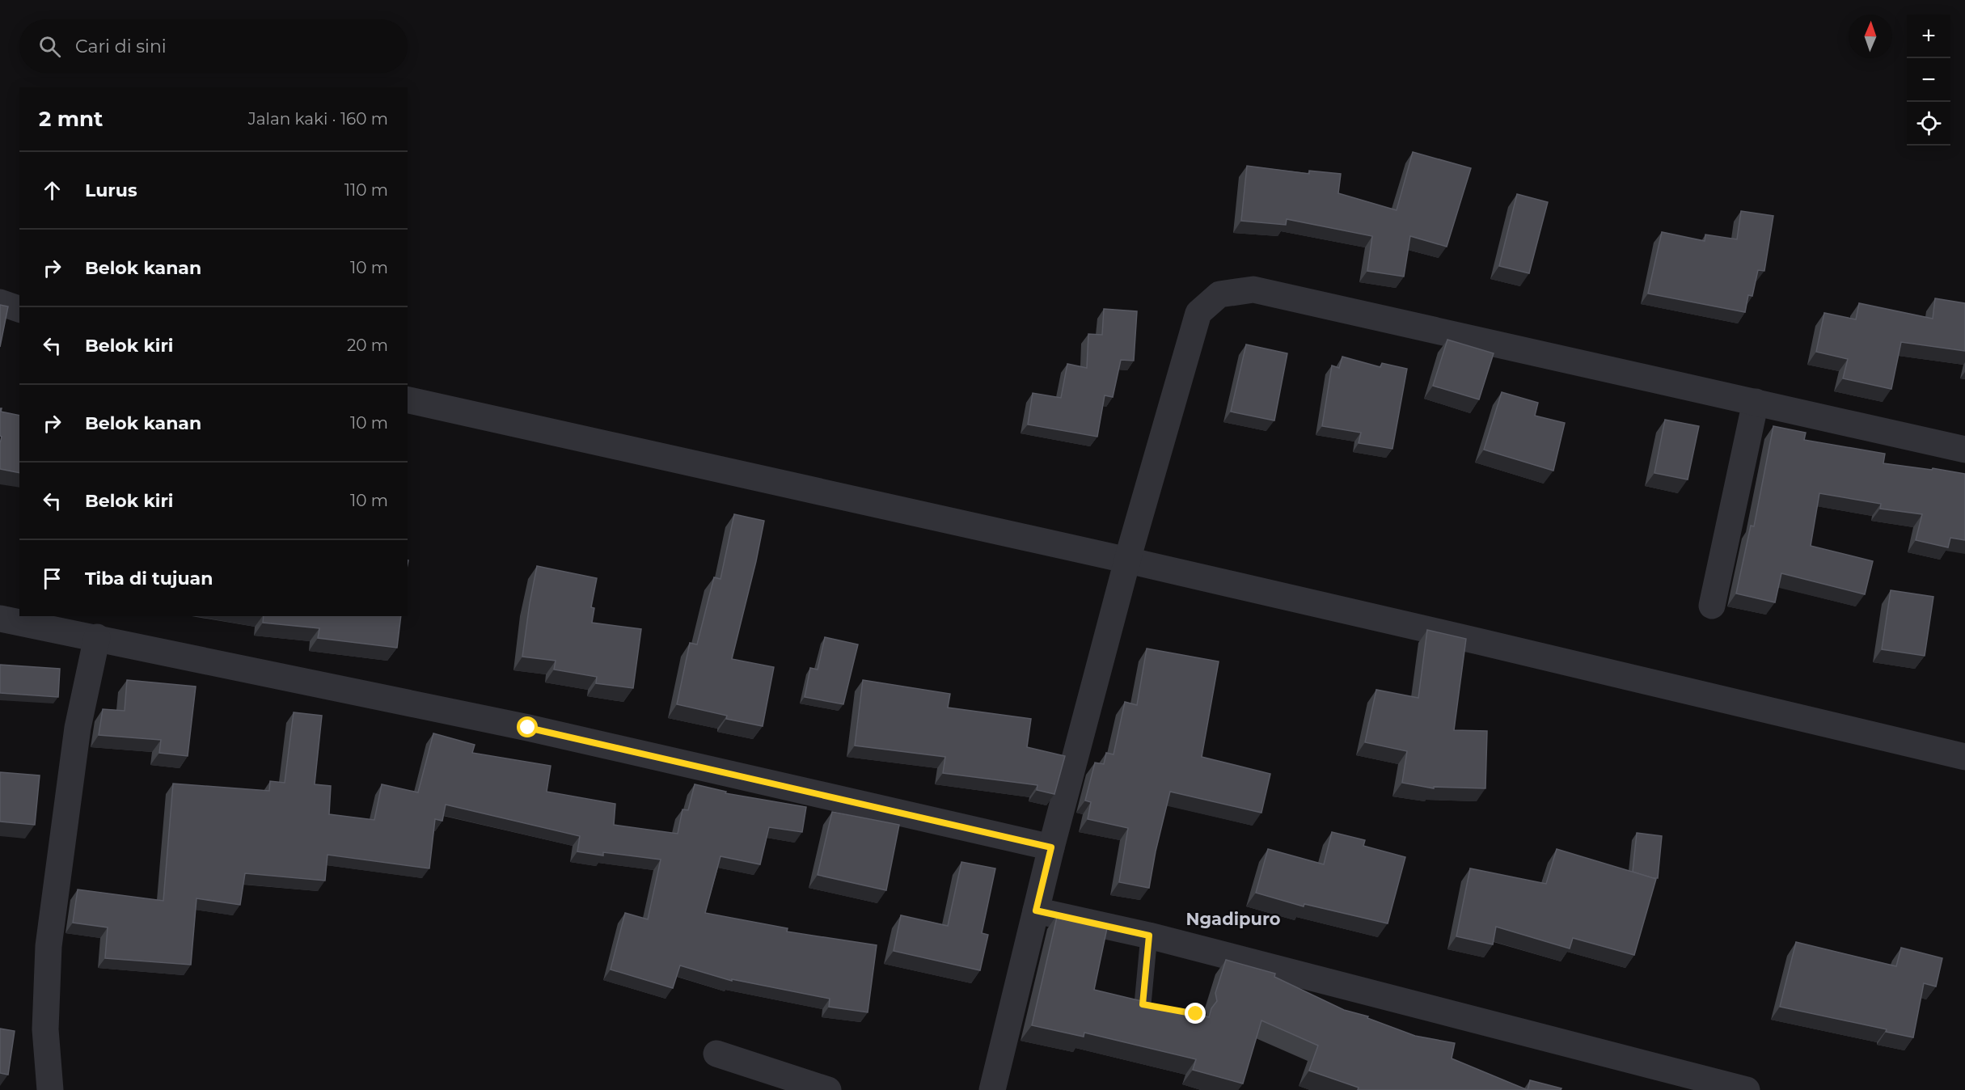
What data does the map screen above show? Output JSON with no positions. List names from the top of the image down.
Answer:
{
  "districts": ["Ngadipuro"],
  "north": "top",
  "page": {
    "map_buttons": ["+", "−"],
    "search": "Cari di sini",
    "heading": ["2 mnt", "Jalan kaki · 160 m"],
    "list": [
      ["Lurus", "110 m"],
      ["Belok kanan", "10 m"],
      ["Belok kiri", "20 m"],
      ["Belok kanan", "10 m"],
      ["Belok kiri", "10 m"],
      "Tiba di tujuan"
    ]
  }
}
